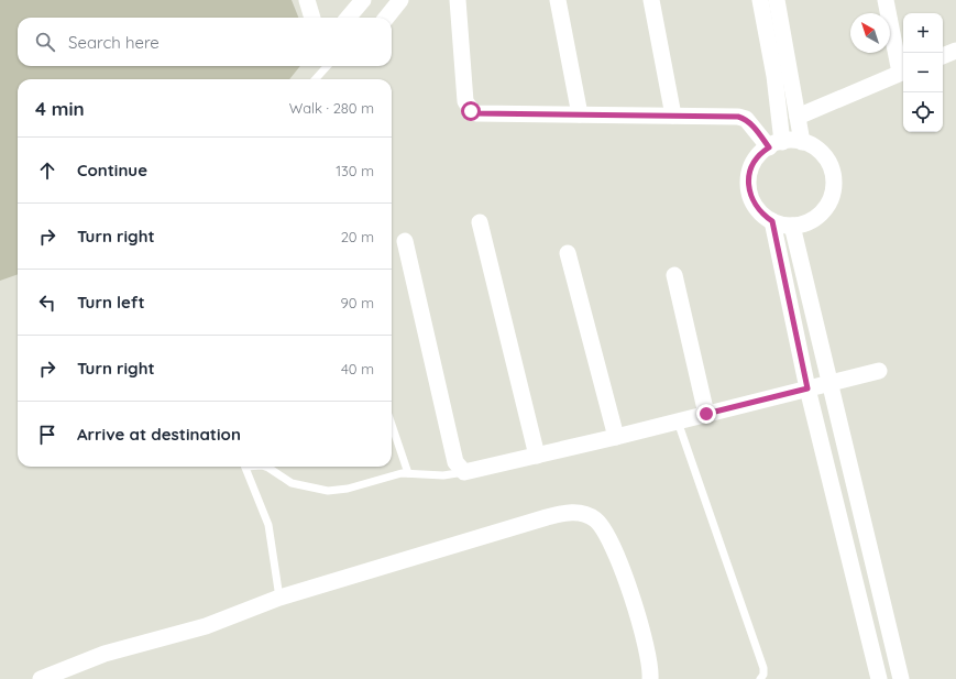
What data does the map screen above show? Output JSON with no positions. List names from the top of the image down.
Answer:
{
  "north": "top left",
  "page": {
    "map_buttons": ["+", "−"],
    "search": "Search here",
    "heading": ["4 min", "Walk · 280 m"],
    "list": [
      ["Continue", "130 m"],
      ["Turn right", "20 m"],
      ["Turn left", "90 m"],
      ["Turn right", "40 m"],
      "Arrive at destination"
    ]
  }
}
